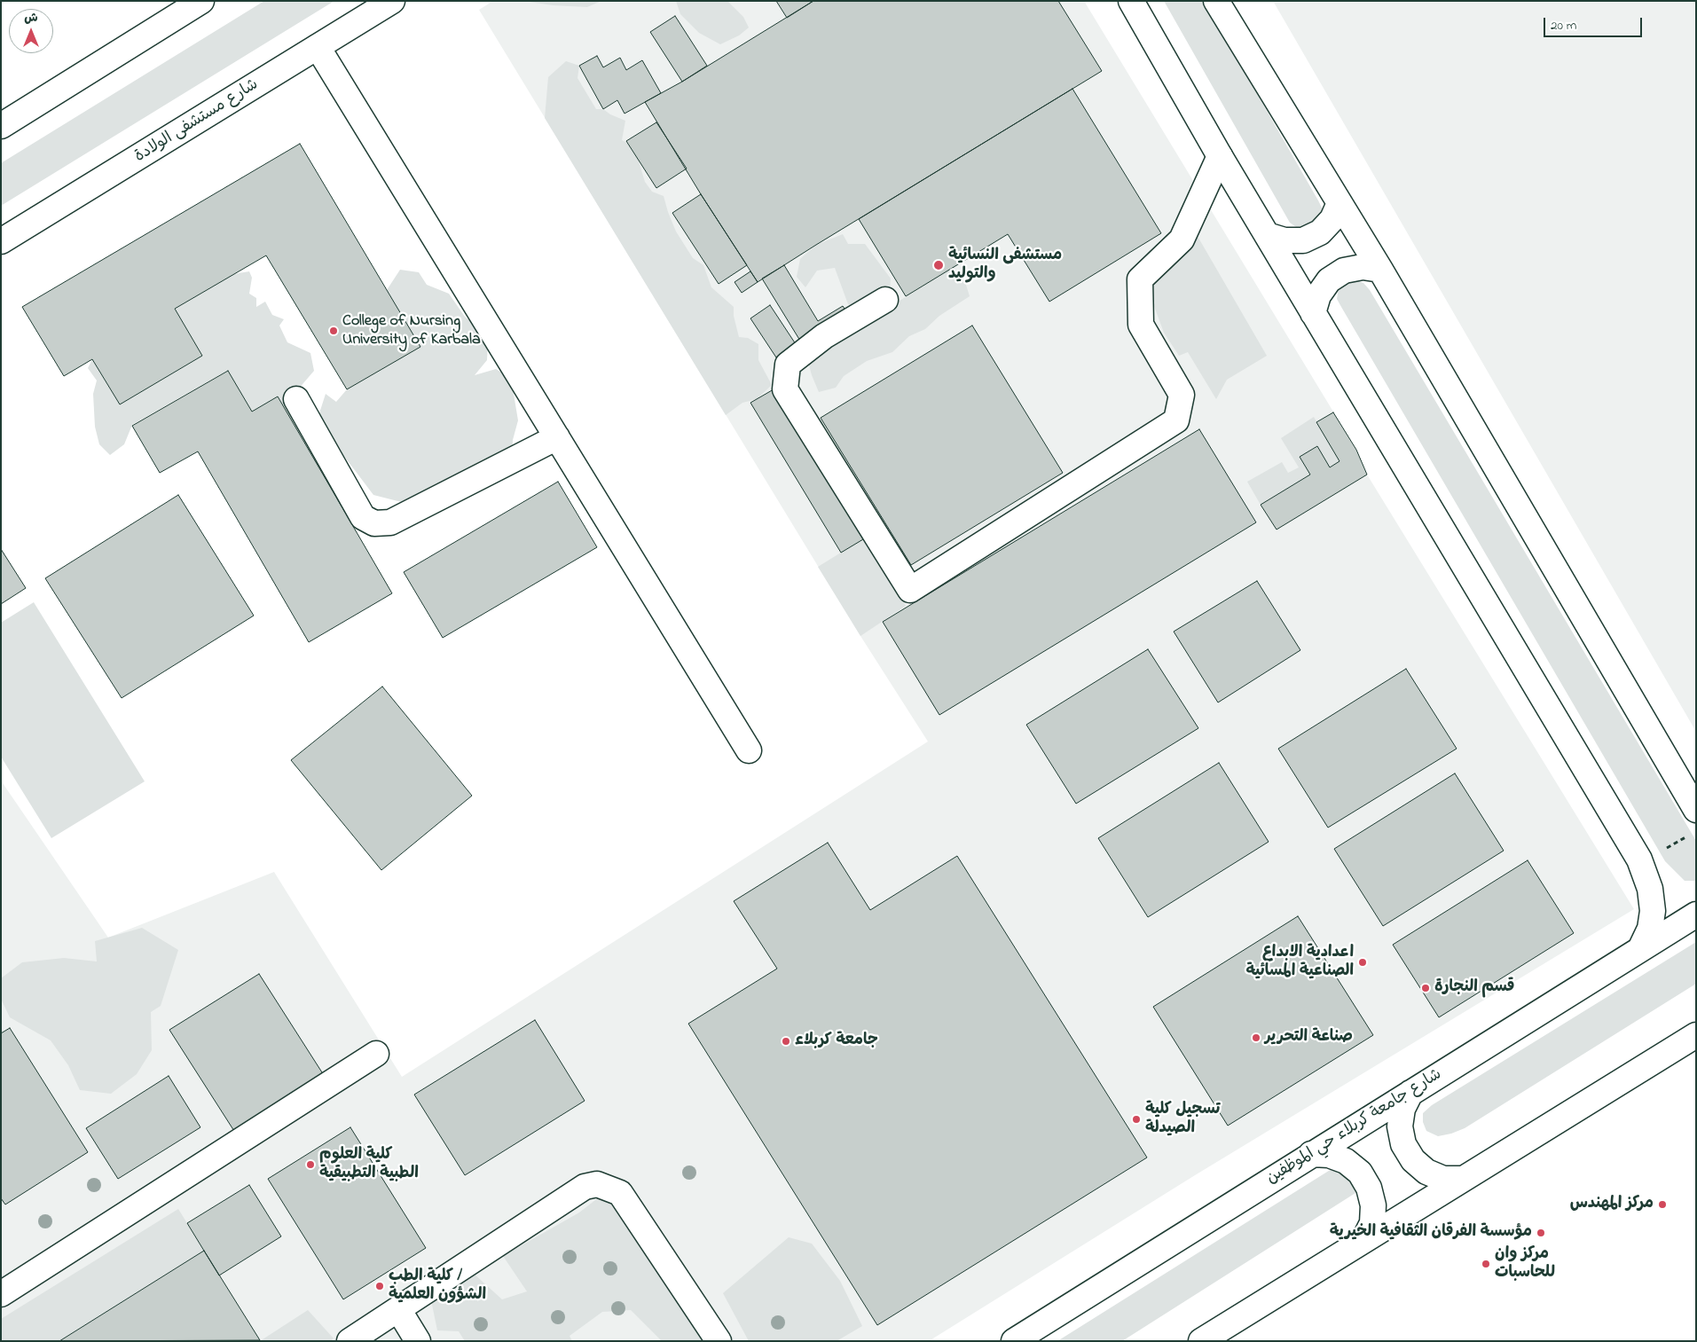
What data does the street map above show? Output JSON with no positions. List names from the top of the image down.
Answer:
{
  "streets": {
    "main road": ["شارع مستشفى الولادة", "شارع جامعة كربلاء حي الموظفين"]
  },
  "places": [
    "مستشفى النسائية والتوليد",
    "College of Nursing University of Karbala",
    "اعدادية الابداع الصناعية المسائية",
    "قسم النجارة",
    "صناعة التحرير",
    "جامعة كربلاء",
    "تسجيل كلية الصيدلة",
    "كلية العلوم الطبية التطبيقية",
    "مركز المهندس",
    "مؤسسة الفرقان الثقافية الخيرية",
    "مركز وان للحاسبات",
    "كلية الطب / الشؤون العلمية"
  ],
  "scale_bar": "20 m",
  "north": "top"
}
